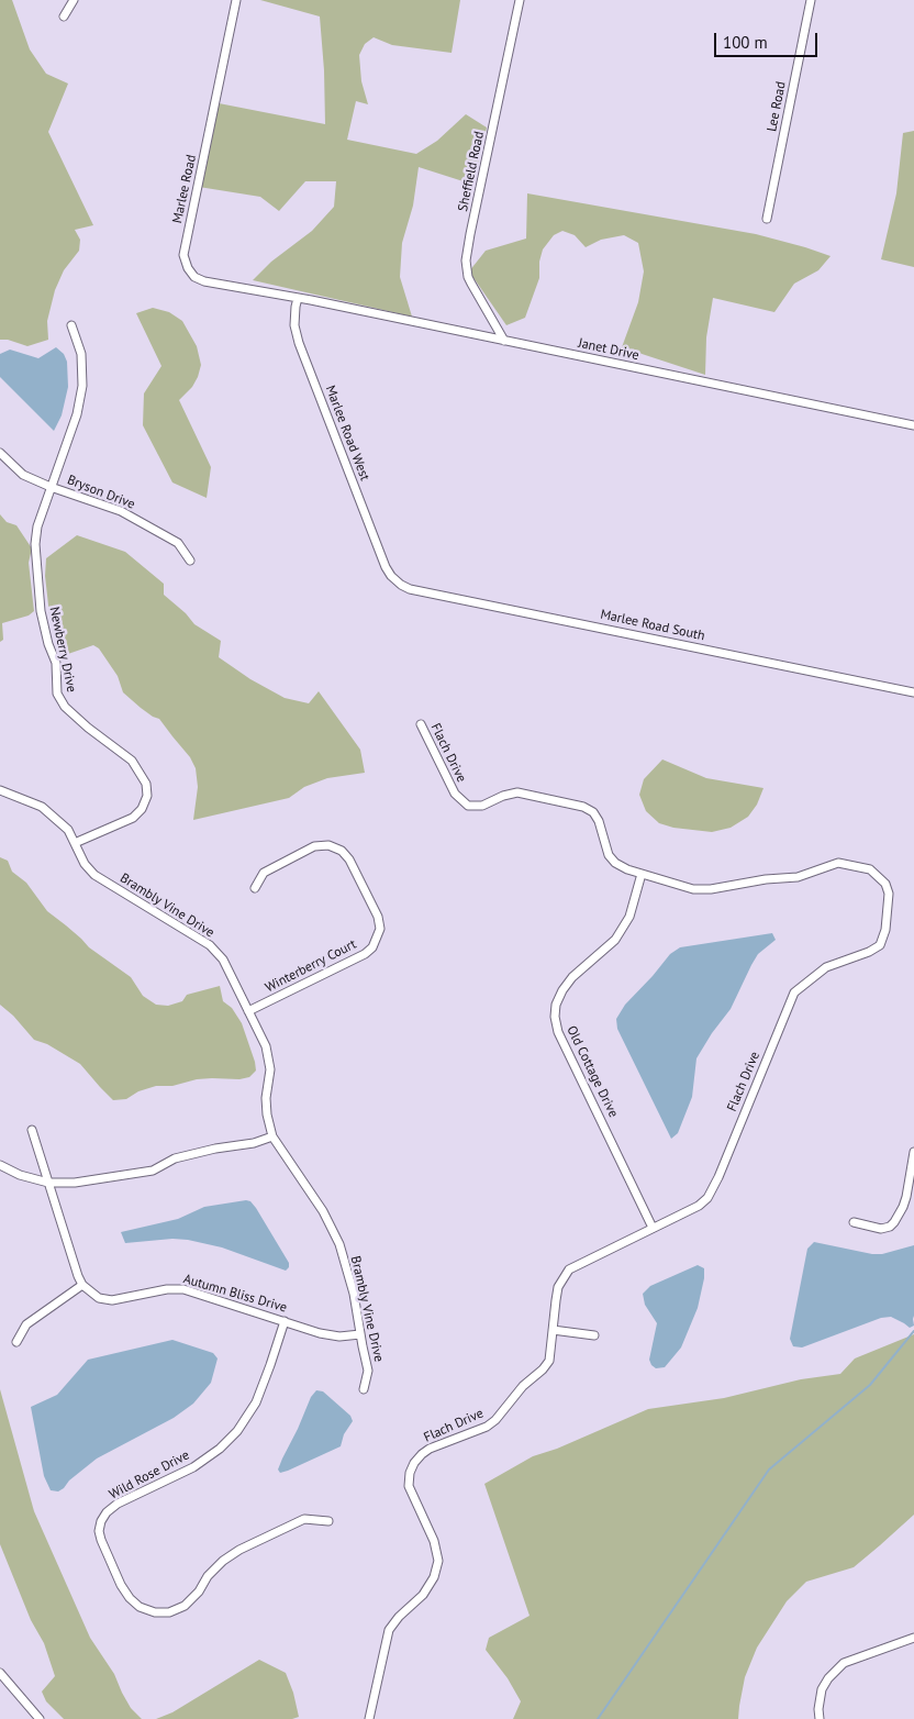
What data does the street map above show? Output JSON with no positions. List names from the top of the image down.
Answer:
{
  "streets": {
    "street": [
      "Lee Road",
      "Sheffield Road",
      "Marlee Road",
      "Janet Drive",
      "Marlee Road West",
      "Bryson Drive",
      "Marlee Road South",
      "Newberry Drive",
      "Flach Drive",
      "Brambly Vine Drive",
      "Winterberry Court",
      "Old Cottage Drive",
      "Autumn Bliss Drive",
      "Wild Rose Drive"
    ]
  },
  "crossings": [
    ["Sheffield Road", "Janet Drive"],
    ["Marlee Road", "Janet Drive"],
    ["Marlee Road", "Marlee Road West"],
    ["Janet Drive", "Marlee Road West"],
    ["Marlee Road West", "Marlee Road South"],
    ["Bryson Drive", "Newberry Drive"],
    ["Newberry Drive", "Brambly Vine Drive"],
    ["Flach Drive", "Old Cottage Drive"],
    ["Brambly Vine Drive", "Winterberry Court"],
    ["Brambly Vine Drive", "Autumn Bliss Drive"],
    ["Autumn Bliss Drive", "Wild Rose Drive"]
  ],
  "scale_bar": "100 m"
}
